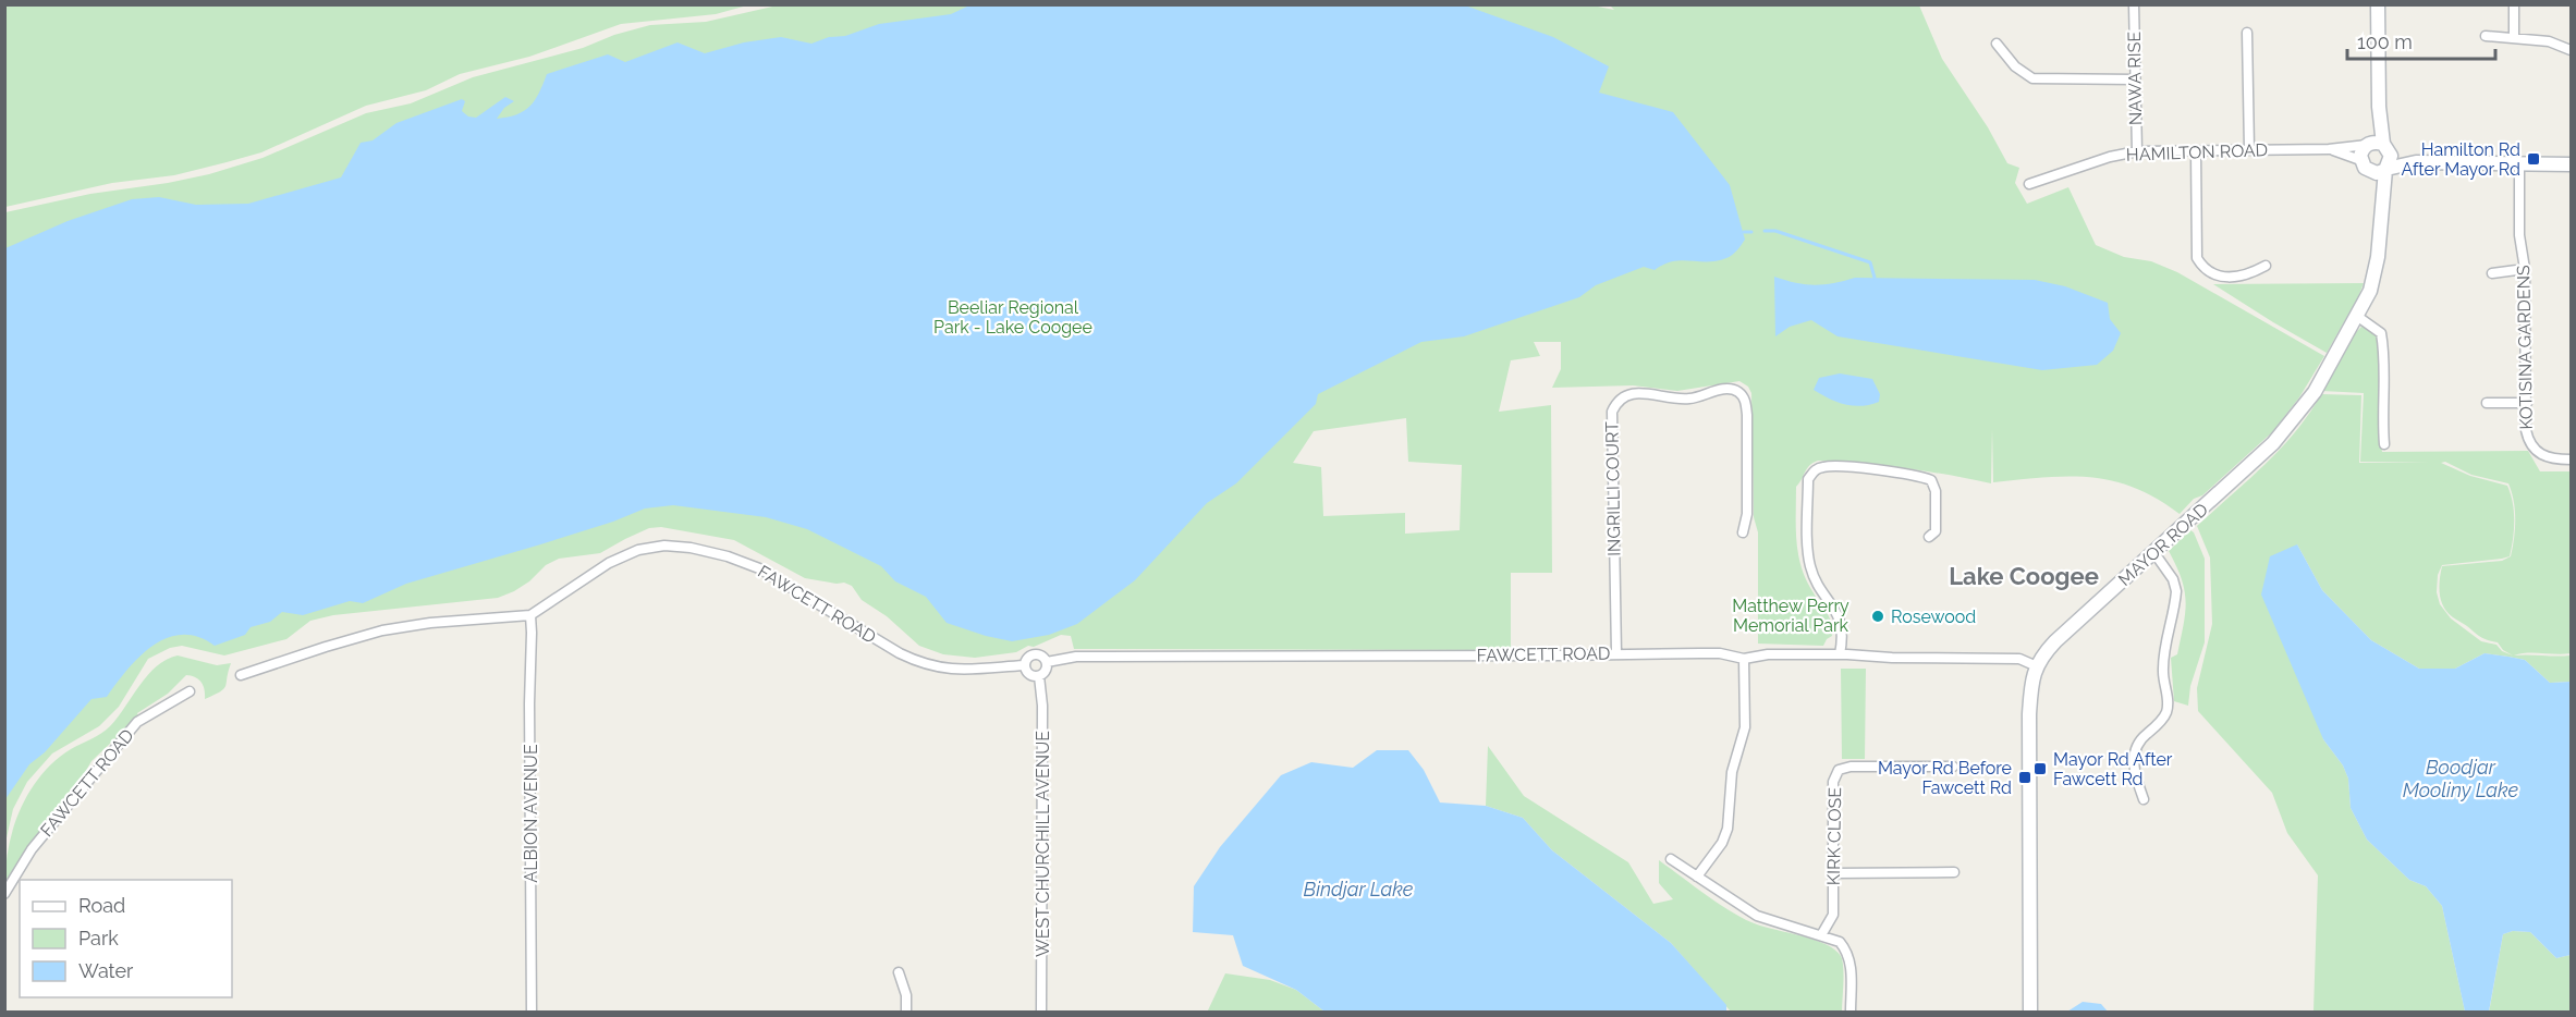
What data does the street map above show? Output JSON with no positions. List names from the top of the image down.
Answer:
{
  "streets": {
    "main road": ["MAYOR ROAD"],
    "street": [
      "NAWA RISE",
      "HAMILTON ROAD",
      "KOTISINA GARDENS",
      "INGRILLI COURT",
      "FAWCETT ROAD",
      "ALBION AVENUE",
      "KIRK CLOSE",
      "WEST CHURCHILL AVENUE"
    ]
  },
  "crossings": [
    ["NAWA RISE", "HAMILTON ROAD"],
    ["HAMILTON ROAD", "MAYOR ROAD"],
    ["INGRILLI COURT", "FAWCETT ROAD"],
    ["MAYOR ROAD", "FAWCETT ROAD"],
    ["FAWCETT ROAD", "ALBION AVENUE"],
    ["FAWCETT ROAD", "WEST CHURCHILL AVENUE"]
  ],
  "districts": ["Lake Coogee"],
  "water": ["Boodjar Mooliny Lake", "Bindjar Lake"],
  "parks": ["Beeliar Regional Park - Lake Coogee", "Matthew Perry Memorial Park"],
  "places": {
    "transit": ["Hamilton Rd After Mayor Rd", "Mayor Rd After Fawcett Rd", "Mayor Rd Before Fawcett Rd"],
    "other": ["Rosewood"]
  },
  "legend": ["Road", "Park", "Water"],
  "scale_bar": "100 m"
}
